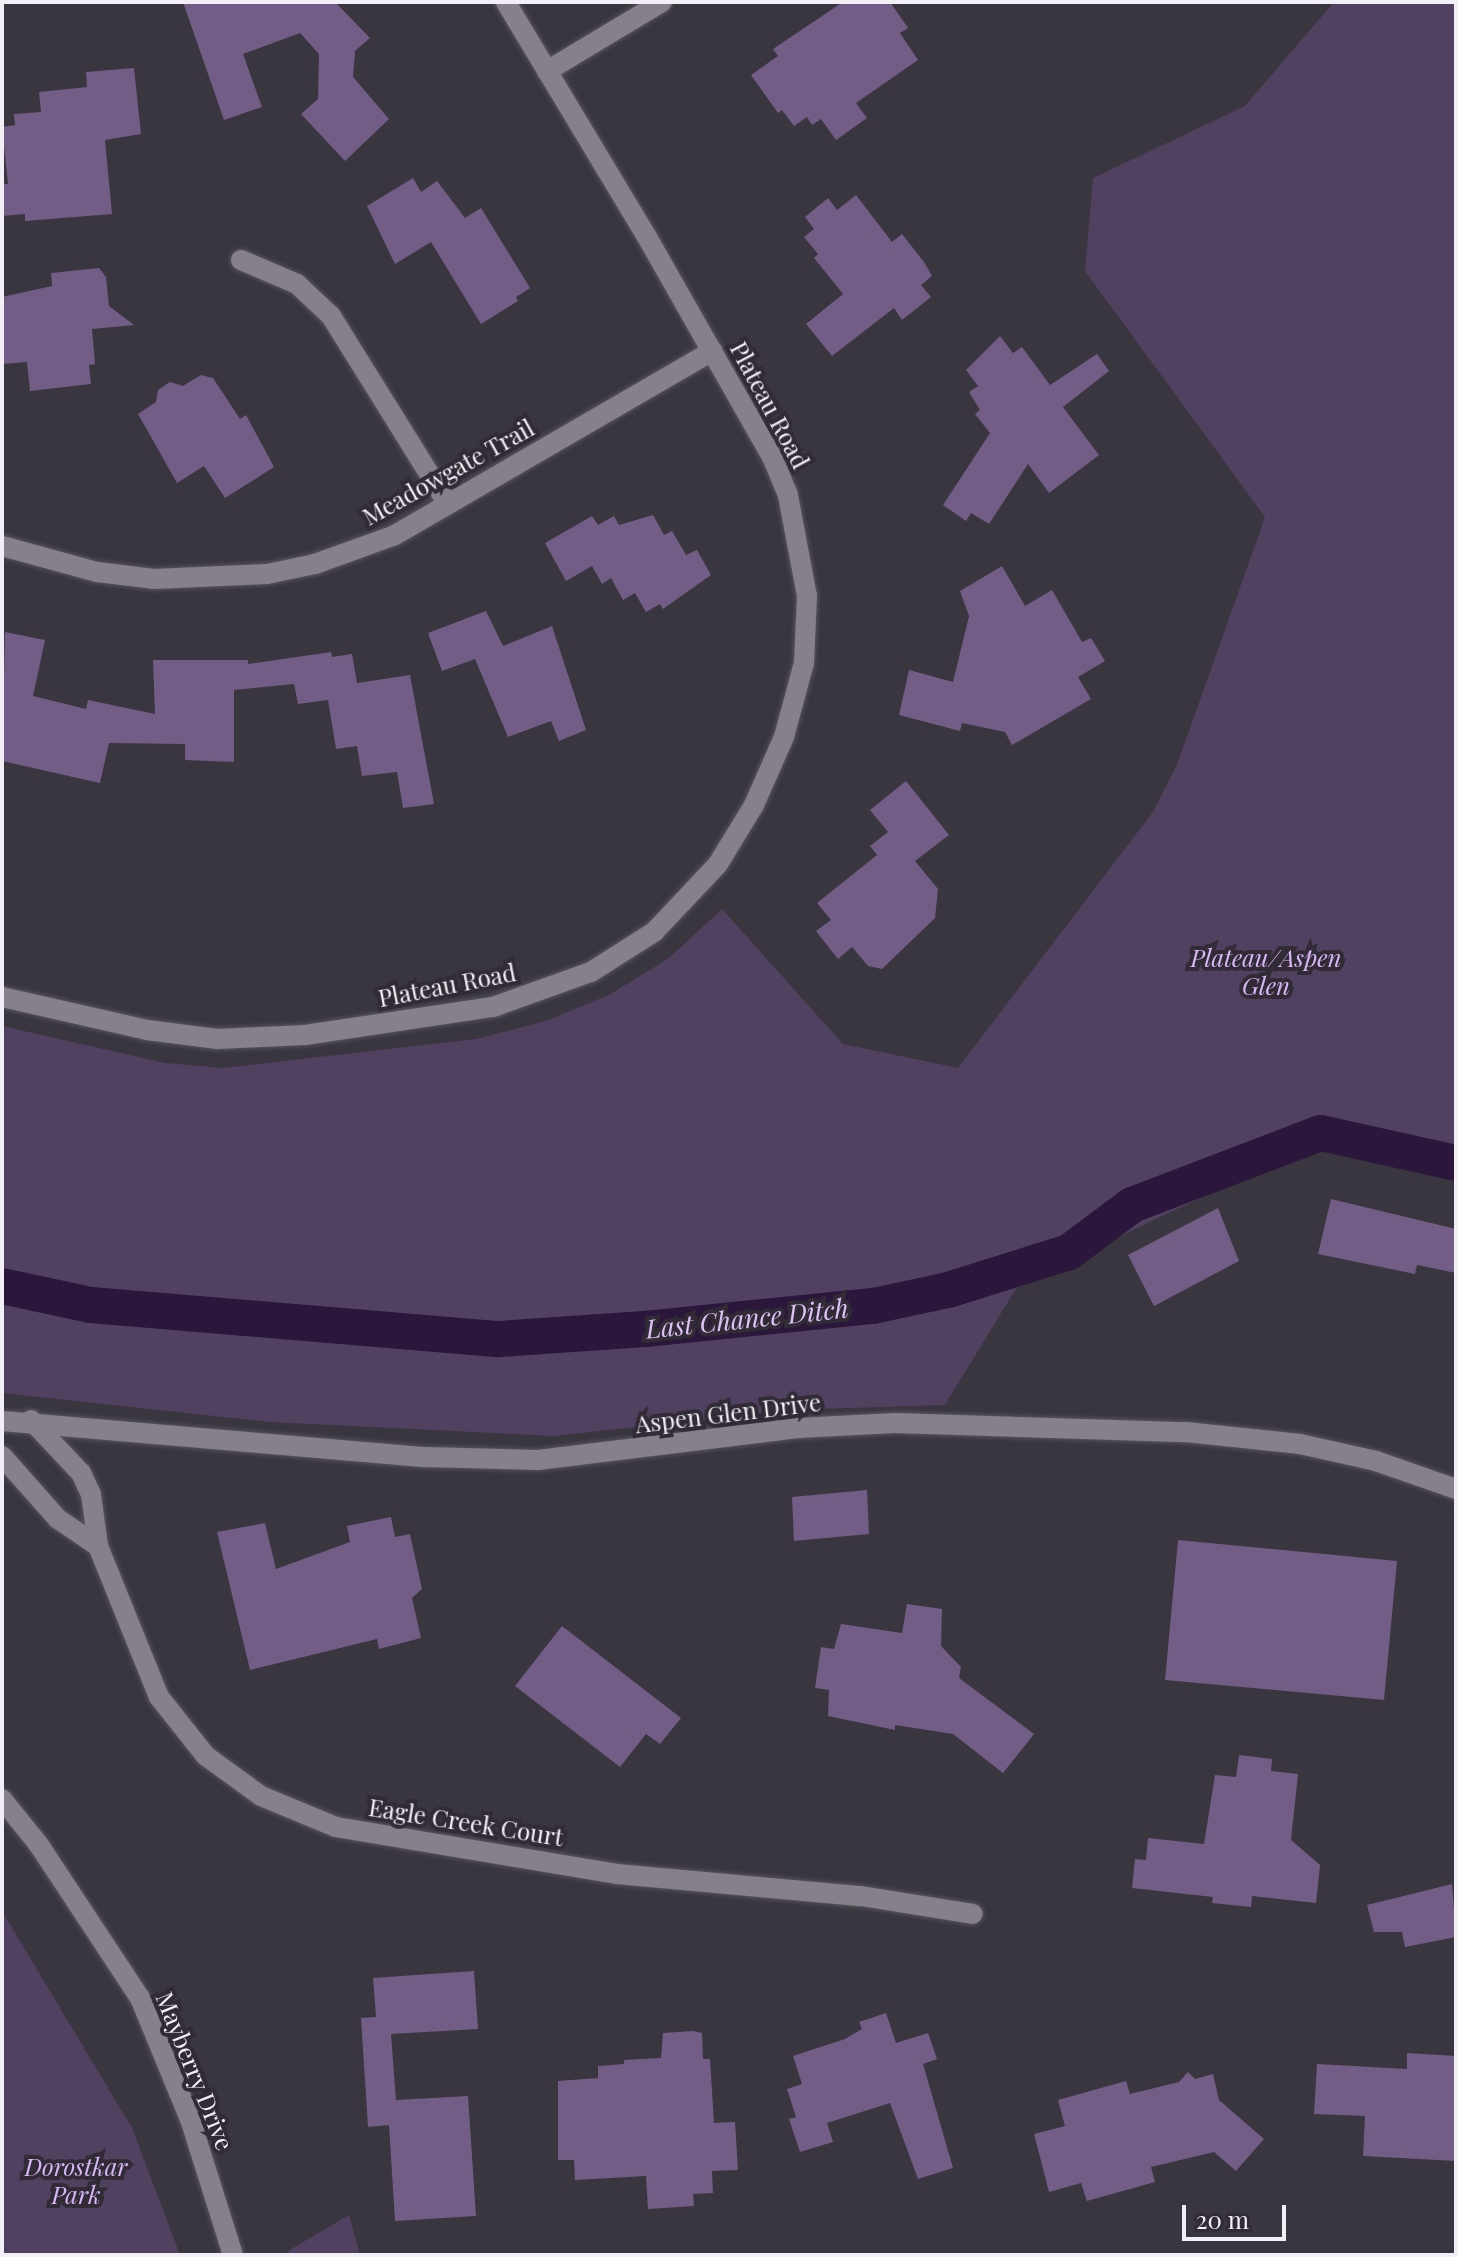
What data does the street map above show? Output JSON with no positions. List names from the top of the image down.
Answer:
{
  "streets": {
    "street": [
      "Plateau Road",
      "Meadowgate Trail",
      "Aspen Glen Drive",
      "Eagle Creek Court",
      "Mayberry Drive"
    ]
  },
  "crossings": [
    ["Plateau Road", "Meadowgate Trail"],
    ["Aspen Glen Drive", "Eagle Creek Court"]
  ],
  "water": ["Last Chance Ditch"],
  "parks": ["Plateau/Aspen Glen", "Dorostkar Park"],
  "scale_bar": "20 m"
}
